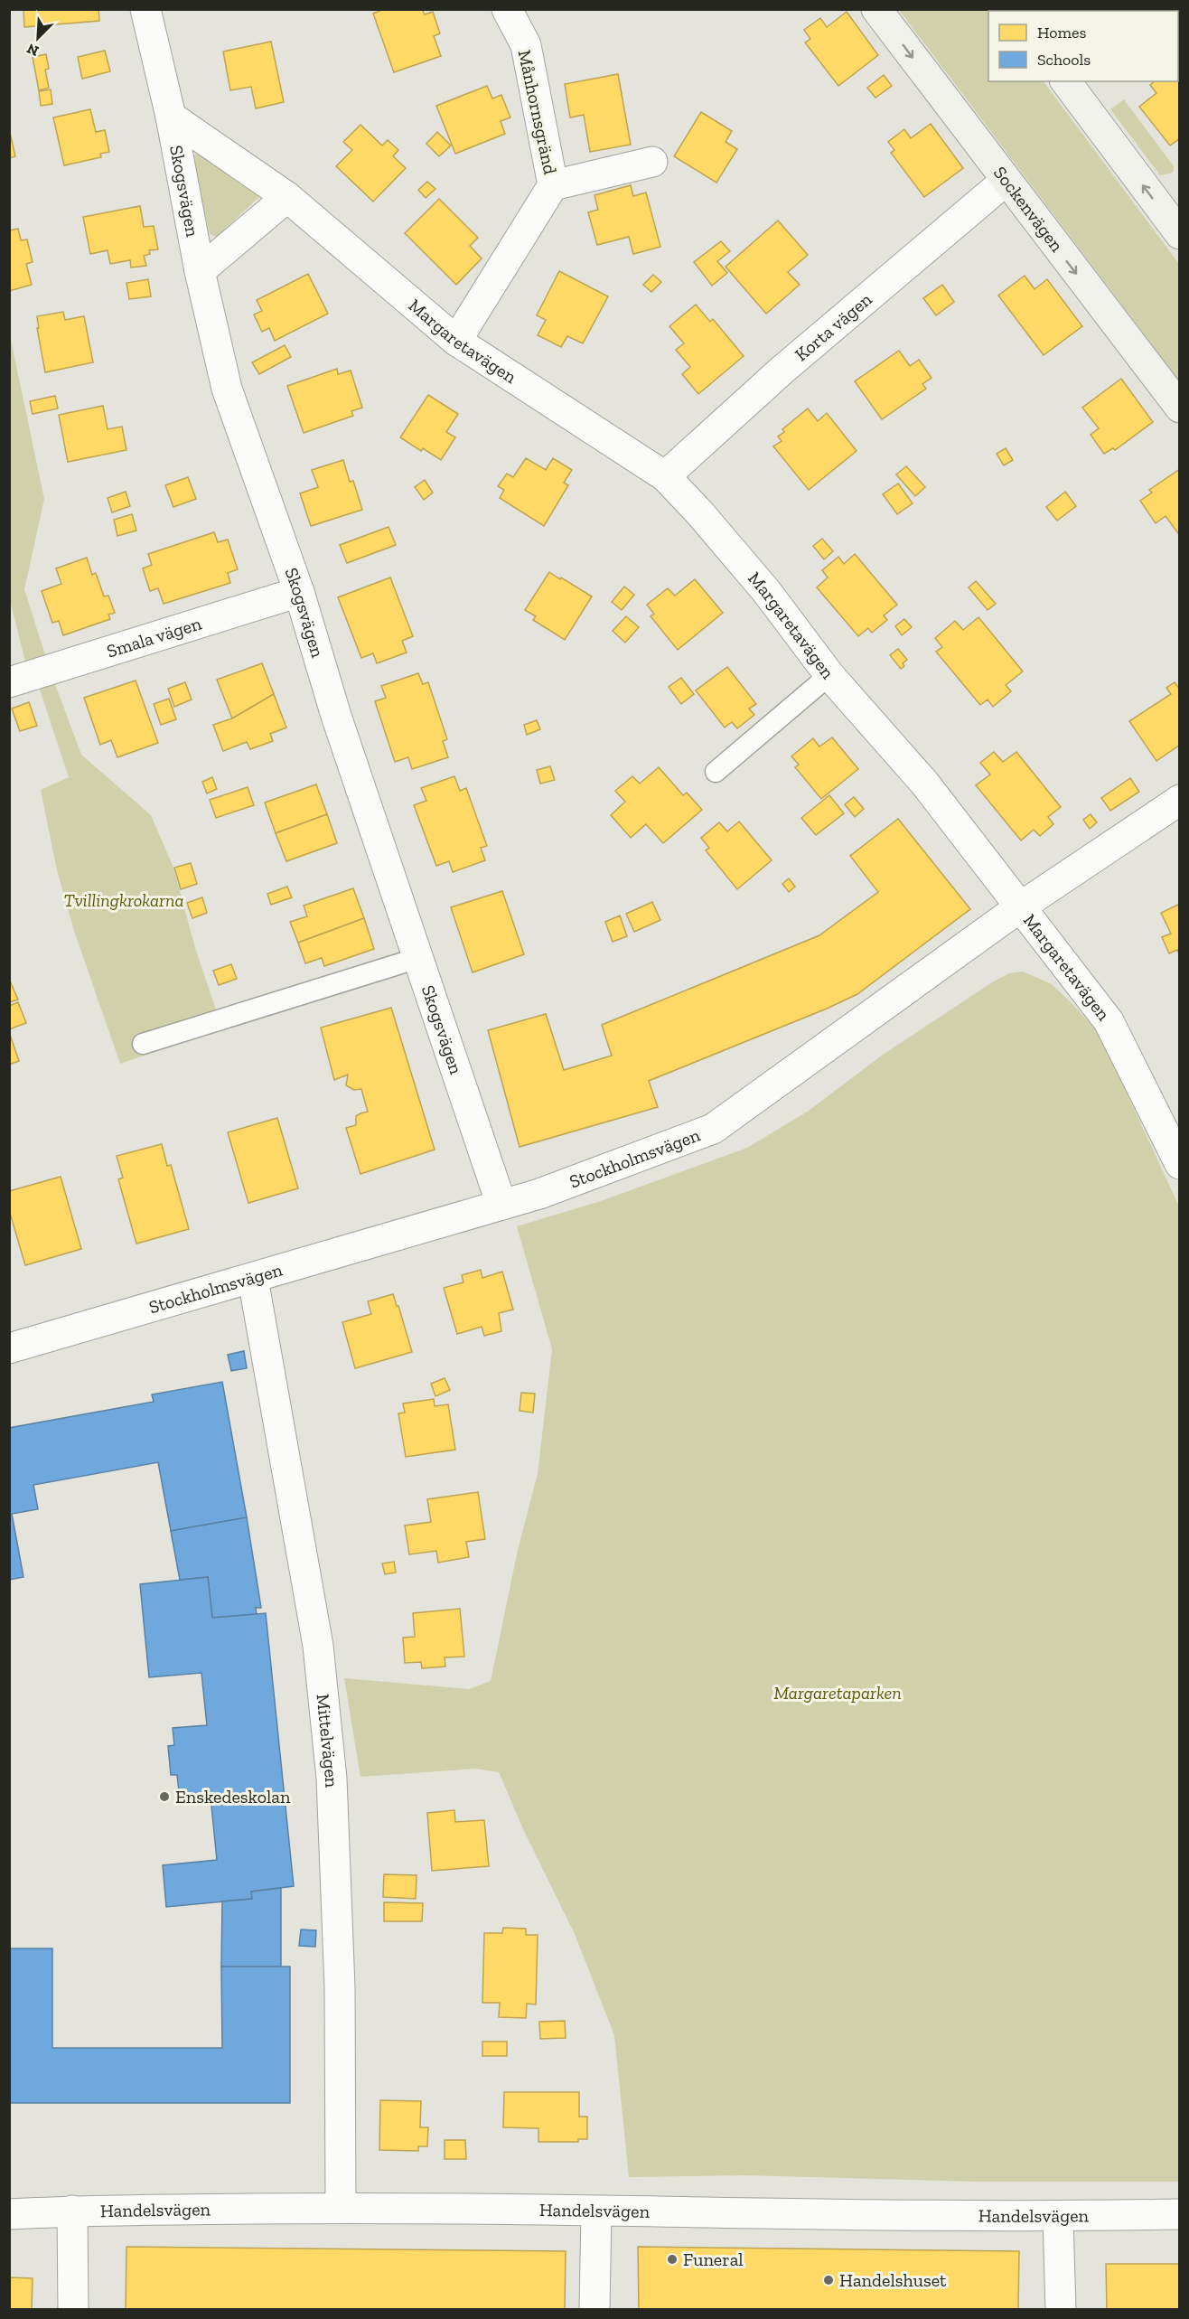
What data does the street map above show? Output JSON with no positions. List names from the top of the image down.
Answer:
{
  "streets": {
    "street": [
      "Månhornsgränd",
      "Skogsvägen",
      "Sockenvägen",
      "Korta vägen",
      "Margaretavägen",
      "Smala vägen",
      "Stockholmsvägen",
      "Mittelvägen",
      "Handelsvägen"
    ]
  },
  "crossings": [
    ["Månhornsgränd", "Margaretavägen"],
    ["Skogsvägen", "Margaretavägen"],
    ["Skogsvägen", "Smala vägen"],
    ["Skogsvägen", "Stockholmsvägen"],
    ["Sockenvägen", "Korta vägen"],
    ["Korta vägen", "Margaretavägen"],
    ["Margaretavägen", "Stockholmsvägen"],
    ["Stockholmsvägen", "Mittelvägen"],
    ["Mittelvägen", "Handelsvägen"]
  ],
  "parks": ["Tvillingkrokarna", "Margaretaparken"],
  "places": ["Enskedeskolan", "Funeral", "Handelshuset"],
  "legend": ["Homes", "Schools"],
  "north": "bottom left"
}
